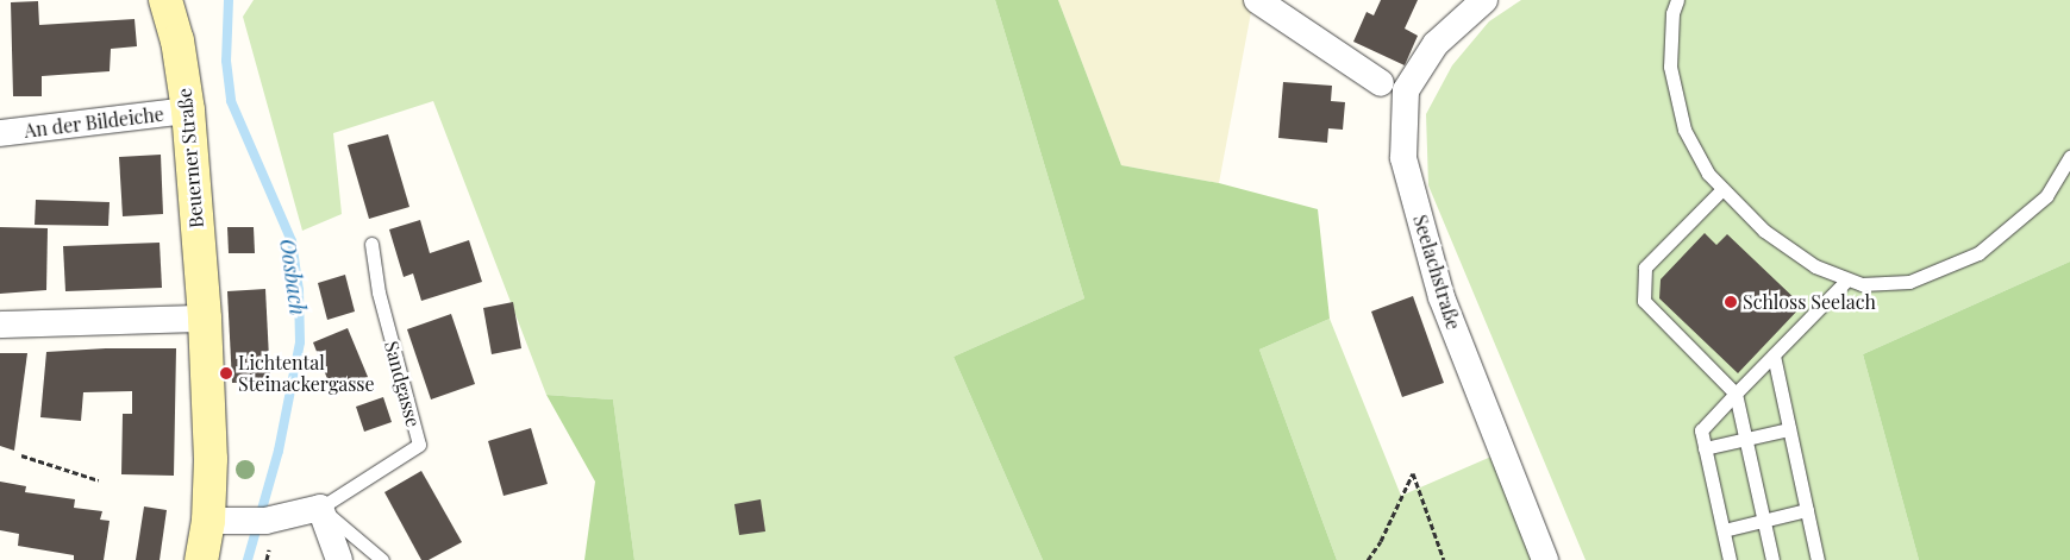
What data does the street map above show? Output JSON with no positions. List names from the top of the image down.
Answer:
{
  "streets": {
    "main road": ["Beuerner Straße"],
    "street": ["An der Bildeiche", "Seelachstraße", "Sandgasse"]
  },
  "crossings": [
    ["An der Bildeiche", "Beuerner Straße"],
    ["Beuerner Straße", "Sandgasse"]
  ],
  "water": ["Oosbach"],
  "places": ["Schloss Seelach", "Lichtental Steinackergasse"]
}
